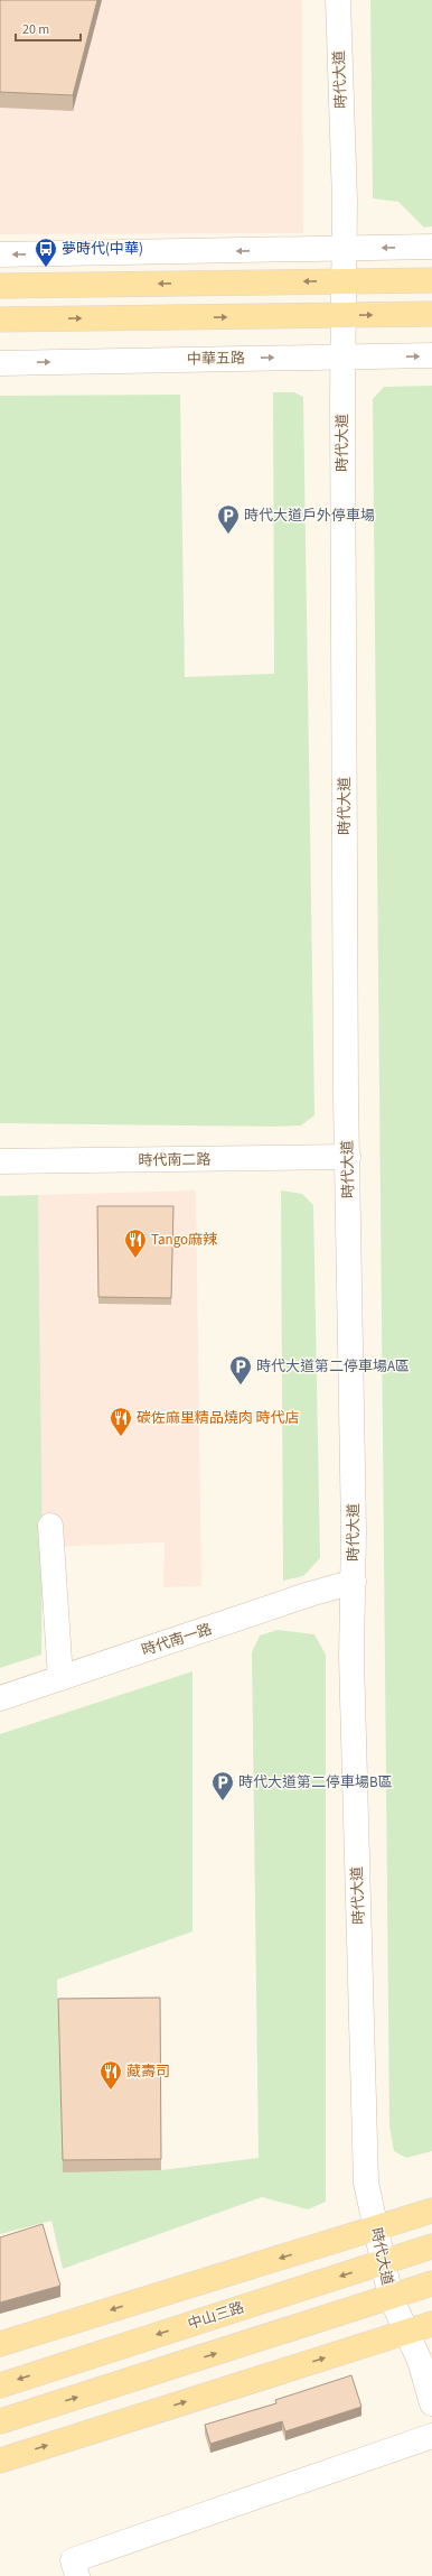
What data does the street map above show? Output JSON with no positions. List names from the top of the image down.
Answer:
{
  "streets": {
    "main road": ["中山三路"],
    "street": [
      "時代大道",
      "中華五路",
      "時代南二路",
      "時代南一路"
    ]
  },
  "crossings": [
    ["時代大道", "中華五路"],
    ["時代大道", "時代南二路"],
    ["時代大道", "時代南一路"],
    ["時代大道", "中山三路"]
  ],
  "places": {
    "bus stop": ["夢時代(中華)"],
    "parking": ["時代大道戶外停車場", "時代大道第二停車場A區", "時代大道第二停車場B區"],
    "restaurant": ["Tango麻辣", "碳佐麻里精品燒肉 時代店", "藏壽司"]
  },
  "scale_bar": "20 m"
}
